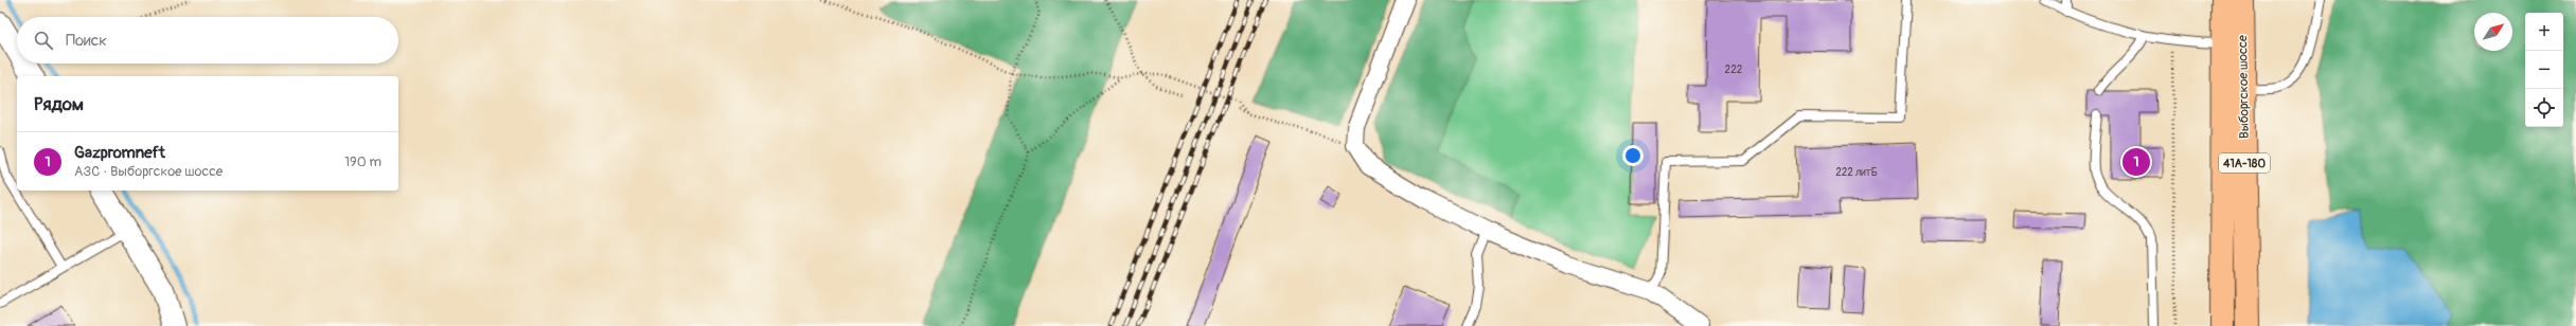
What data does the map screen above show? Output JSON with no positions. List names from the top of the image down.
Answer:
{
  "streets": {
    "main road": ["Выборгское шоссе", "41А-180"]
  },
  "house_numbers": ["222", "222 литБ"],
  "north": "top right",
  "page": {
    "map_buttons": ["+", "−"],
    "search": "Поиск",
    "heading": "Рядом",
    "list": [
      {
        "mark": "1",
        "name": "Gazpromneft",
        "note": "АЗС · Выборгское шоссе",
        "value": "190 m"
      }
    ],
    "pins": "1"
  }
}
